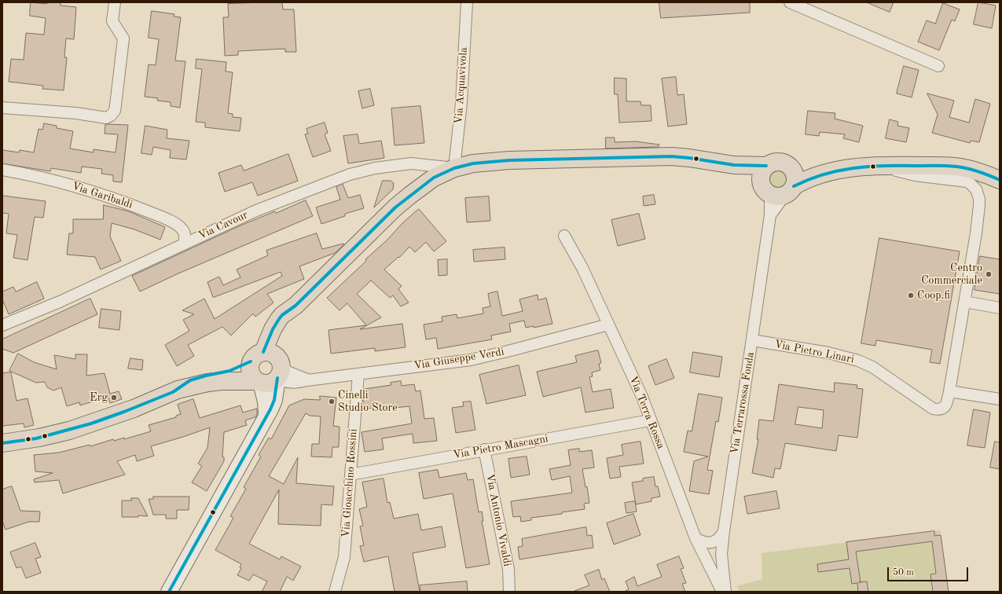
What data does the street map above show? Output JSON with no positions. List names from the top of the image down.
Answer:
{
  "streets": {
    "street": [
      "Via Acquavivola",
      "Via Garibaldi",
      "Via Cavour",
      "Via Pietro Linari",
      "Via Giuseppe Verdi",
      "Via Terrarossa Fonda",
      "Via Terra Rossa",
      "Via Pietro Mascagni",
      "Via Gioacchino Rossini",
      "Via Antonio Vivaldi"
    ]
  },
  "crossings": [
    ["Via Acquavivola", "Via Cavour"],
    ["Via Garibaldi", "Via Cavour"],
    ["Via Pietro Linari", "Via Terrarossa Fonda"],
    ["Via Giuseppe Verdi", "Via Terra Rossa"],
    ["Via Giuseppe Verdi", "Via Gioacchino Rossini"],
    ["Via Terra Rossa", "Via Pietro Mascagni"],
    ["Via Pietro Mascagni", "Via Gioacchino Rossini"],
    ["Via Pietro Mascagni", "Via Antonio Vivaldi"]
  ],
  "places": [
    "Centro Commerciale",
    "Coop.fi",
    "Erg",
    "Cinelli Studio Store"
  ],
  "scale_bar": "50 m"
}
